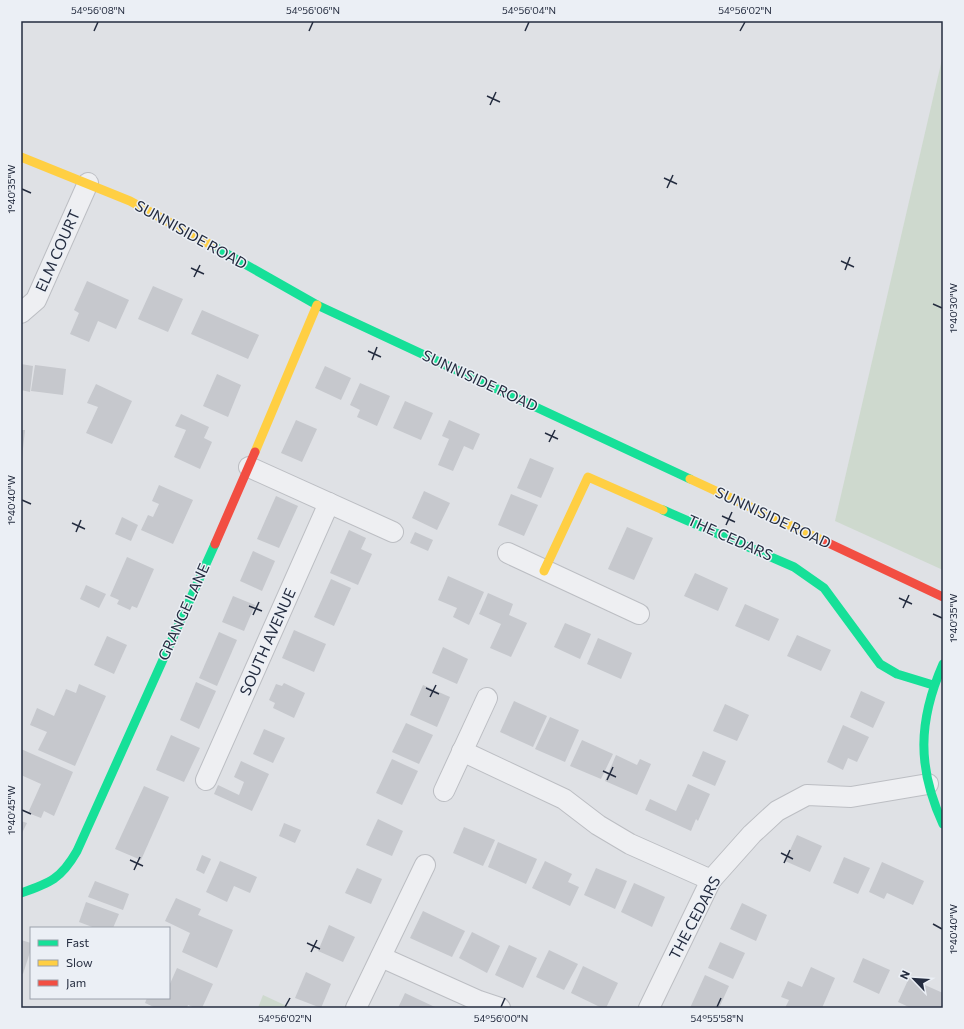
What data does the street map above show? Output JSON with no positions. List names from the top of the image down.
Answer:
{
  "streets": {
    "street": [
      "SUNNISIDE ROAD",
      "ELM COURT",
      "THE CEDARS",
      "GRANGE LANE",
      "SOUTH AVENUE"
    ]
  },
  "crossings": [
    ["SUNNISIDE ROAD", "ELM COURT"],
    ["SUNNISIDE ROAD", "GRANGE LANE"]
  ],
  "legend": ["Fast", "Slow", "Jam"],
  "north": "top left",
  "coordinates": [
    "54°56'08\"N",
    "54°56'06\"N",
    "54°56'04\"N",
    "54°56'02\"N",
    "1°40'35\"W",
    "1°40'30\"W",
    "1°40'40\"W",
    "1°40'45\"W",
    "54°56'00\"N",
    "54°55'58\"N"
  ]
}
